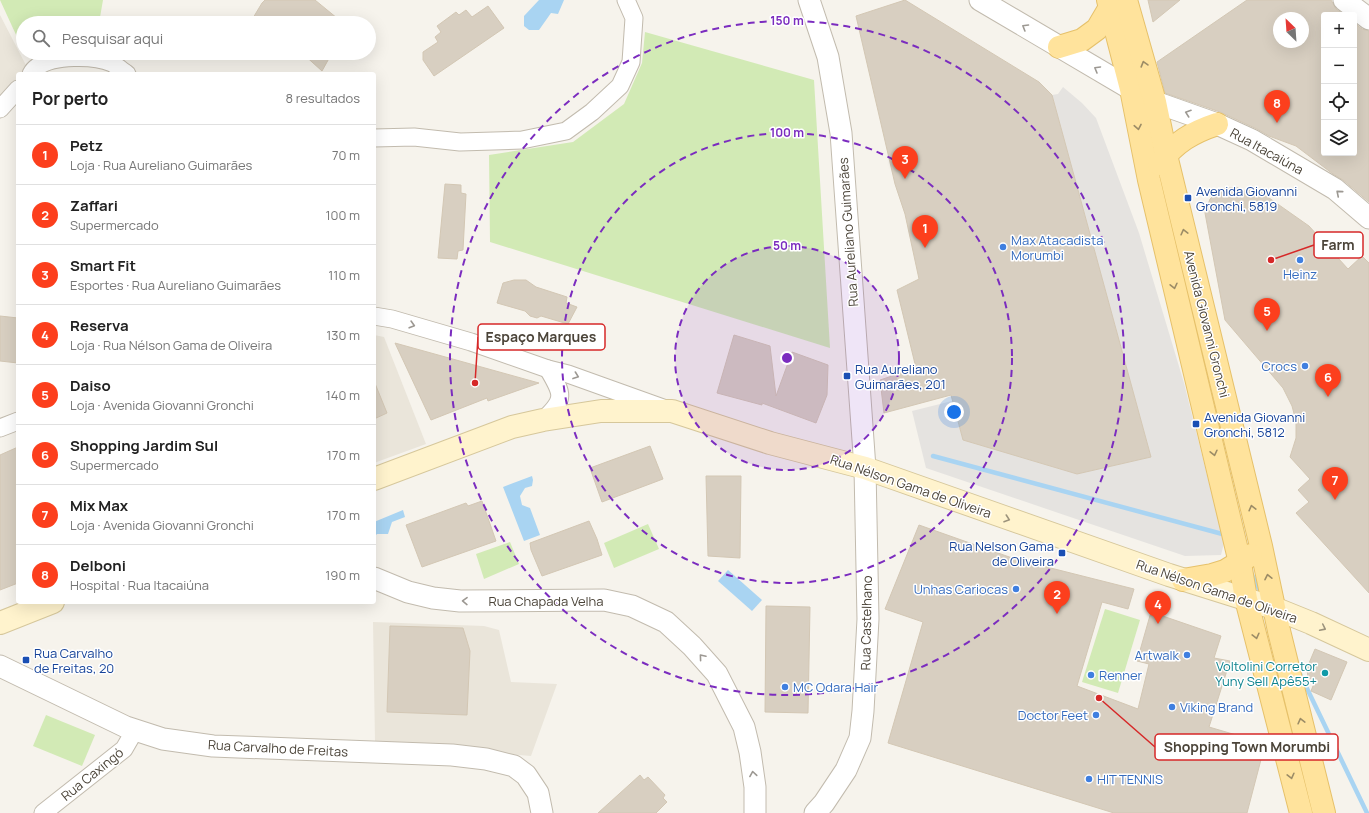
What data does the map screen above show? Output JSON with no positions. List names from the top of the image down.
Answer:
{
  "streets": {
    "main road": ["Avenida Giovanni Gronchi", "Rua Nélson Gama de Oliveira"],
    "street": [
      "Rua Itacaiúna",
      "Rua Aureliano Guimarães",
      "Rua Chapada Velha",
      "Rua Castelhano",
      "Rua Carvalho de Freitas",
      "Rua Caxingó"
    ]
  },
  "crossings": [
    ["Rua Itacaiúna", "Avenida Giovanni Gronchi"],
    ["Rua Aureliano Guimarães", "Rua Nélson Gama de Oliveira"],
    ["Rua Aureliano Guimarães", "Rua Castelhano"],
    ["Avenida Giovanni Gronchi", "Rua Nélson Gama de Oliveira"],
    ["Rua Nélson Gama de Oliveira", "Rua Castelhano"],
    ["Rua Carvalho de Freitas", "Rua Caxingó"]
  ],
  "one_way": ["Rua Itacaiúna", "Rua Nélson Gama de Oliveira", "Rua Chapada Velha"],
  "places": {
    "transit": [
      "Avenida Giovanni Gronchi, 5819",
      "Rua Aureliano Guimarães, 201",
      "Avenida Giovanni Gronchi, 5812",
      "Rua Nelson Gama de Oliveira",
      "Rua Carvalho de Freitas, 20"
    ],
    "other": [
      "Max Atacadista Morumbi",
      "Farm",
      "Heinz",
      "Crocs",
      "Espaço Marques",
      "Unhas Cariocas",
      "Artwalk",
      "Voltolini Corretor Yuny Sell Apê55+",
      "Renner",
      "MC Odara Hair",
      "Shopping Town Morumbi",
      "Viking Brand",
      "Doctor Feet",
      "HIT TENNIS"
    ]
  },
  "north": "top left",
  "page": {
    "map_buttons": ["+", "−"],
    "search": "Pesquisar aqui",
    "heading": ["Por perto", "8 resultados"],
    "pins": [
      "8",
      "3",
      "1",
      "5",
      "6",
      "7",
      "2",
      "4"
    ],
    "list": [
      {
        "mark": "1",
        "name": "Petz",
        "note": "Loja · Rua Aureliano Guimarães",
        "value": "70 m"
      },
      {
        "mark": "2",
        "name": "Zaffari",
        "note": "Supermercado",
        "value": "100 m"
      },
      {
        "mark": "3",
        "name": "Smart Fit",
        "note": "Esportes · Rua Aureliano Guimarães",
        "value": "110 m"
      },
      {
        "mark": "4",
        "name": "Reserva",
        "note": "Loja · Rua Nélson Gama de Oliveira",
        "value": "130 m"
      },
      {
        "mark": "5",
        "name": "Daiso",
        "note": "Loja · Avenida Giovanni Gronchi",
        "value": "140 m"
      },
      {
        "mark": "6",
        "name": "Shopping Jardim Sul",
        "note": "Supermercado",
        "value": "170 m"
      },
      {
        "mark": "7",
        "name": "Mix Max",
        "note": "Loja · Avenida Giovanni Gronchi",
        "value": "170 m"
      },
      {
        "mark": "8",
        "name": "Delboni",
        "note": "Hospital · Rua Itacaiúna",
        "value": "190 m"
      }
    ]
  },
  "rings": ["150 m", "100 m", "50 m"]
}
